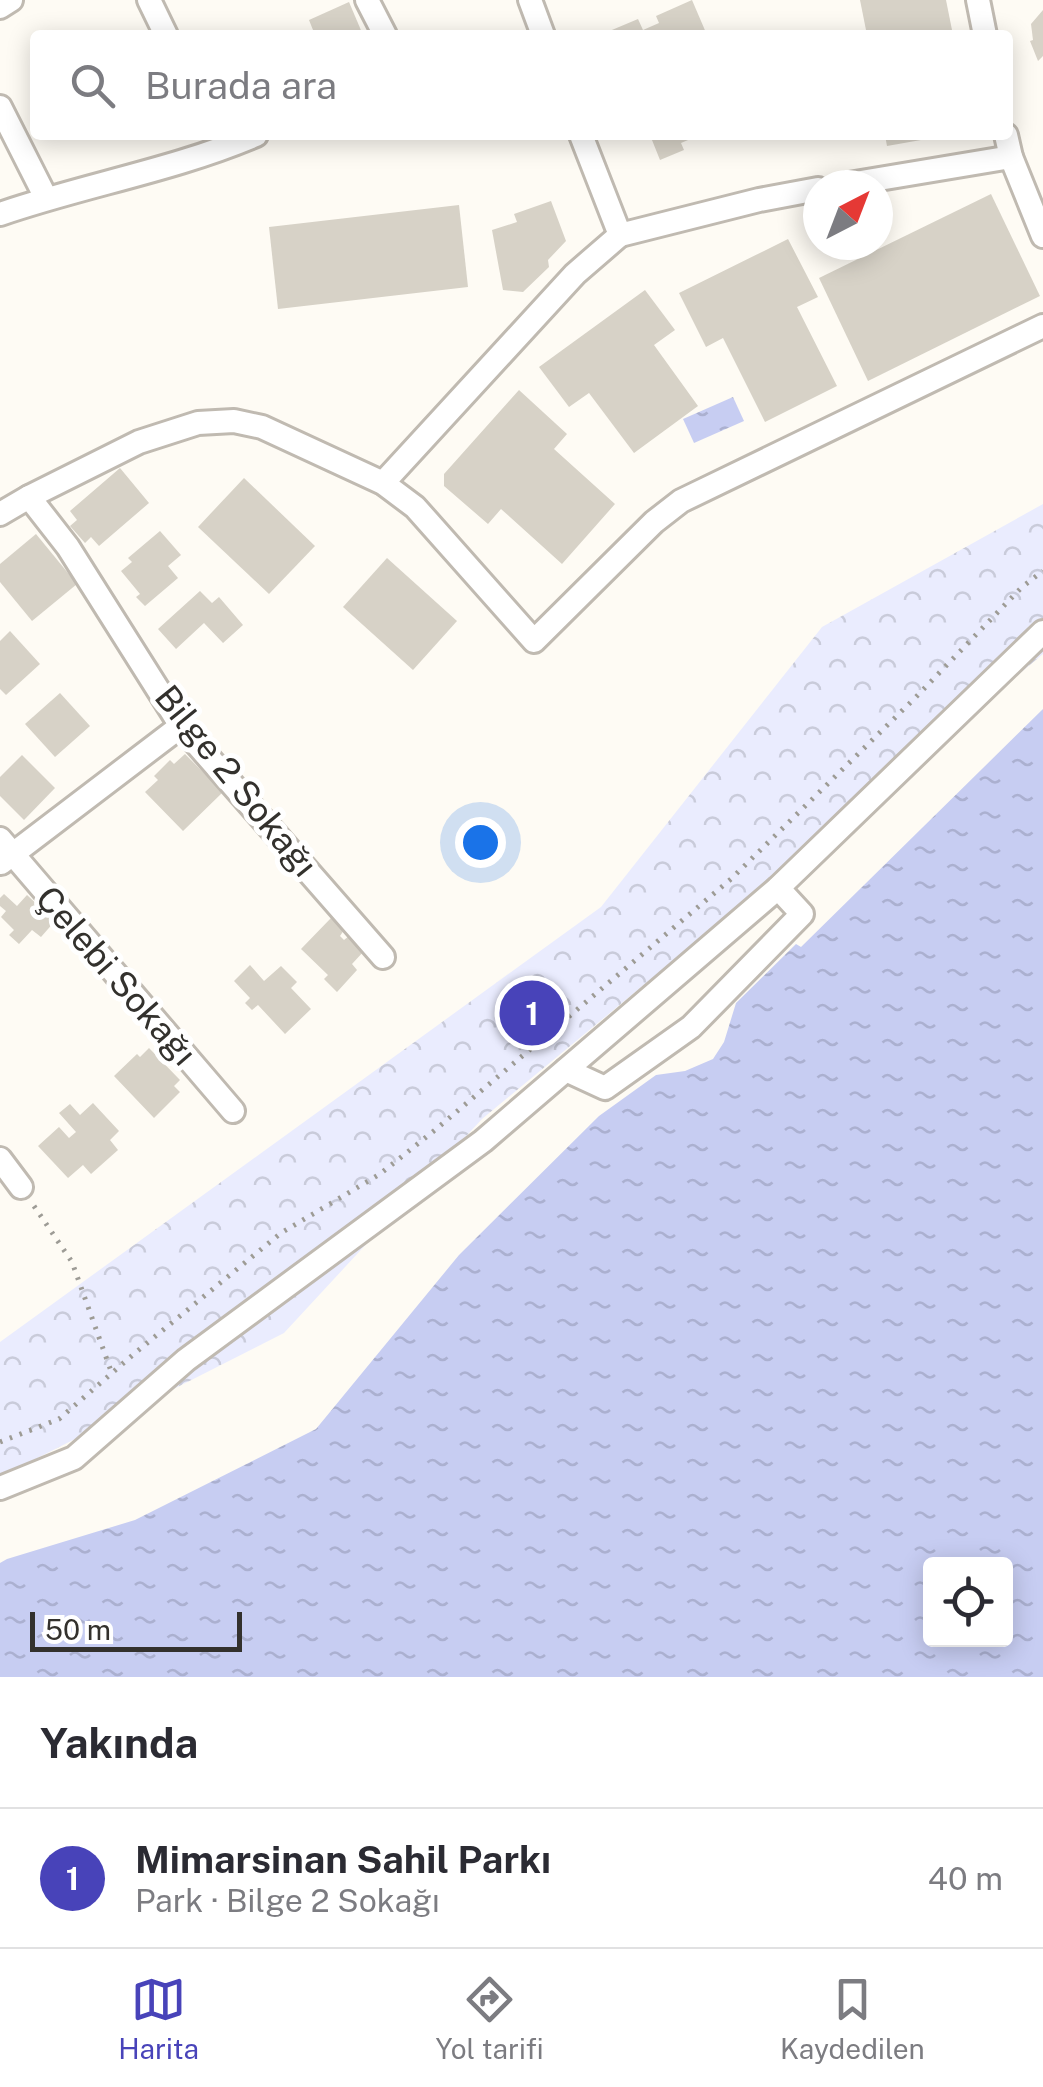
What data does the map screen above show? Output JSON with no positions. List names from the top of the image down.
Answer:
{
  "streets": {
    "street": ["Bilge 2 Sokağı", "Çelebi Sokağı"]
  },
  "scale_bar": "50 m",
  "north": "top right",
  "page": {
    "search": "Burada ara",
    "pins": "1",
    "scale": "50 m",
    "heading": "Yakında",
    "list": [
      {
        "mark": "1",
        "name": "Mimarsinan Sahil Parkı",
        "note": "Park · Bilge 2 Sokağı",
        "value": "40 m"
      }
    ],
    "nav": ["Harita", "Yol tarifi", "Kaydedilen"]
  }
}
